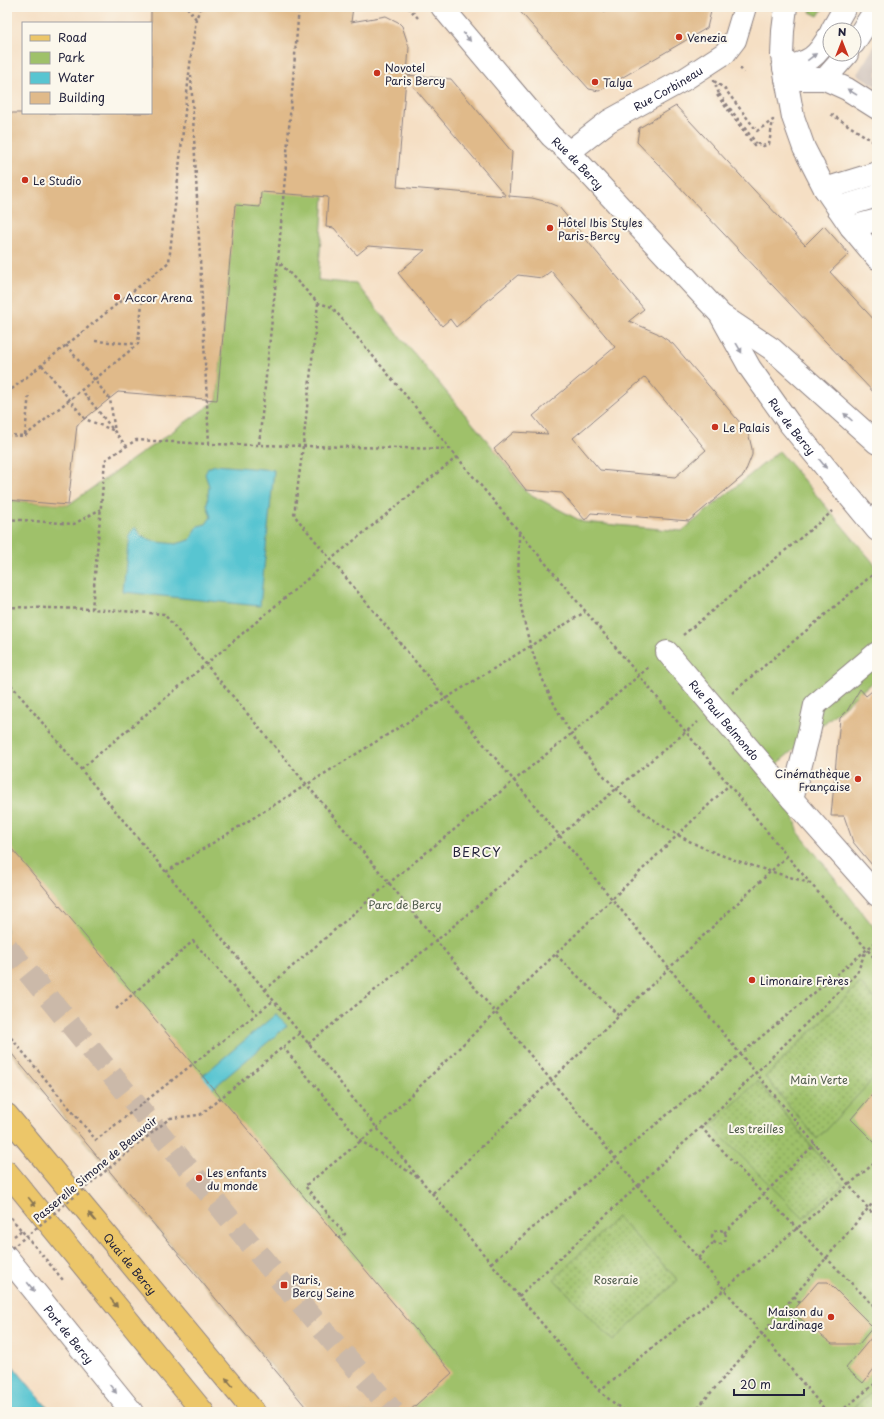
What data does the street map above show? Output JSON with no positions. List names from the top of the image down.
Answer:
{
  "streets": {
    "main road": ["Quai de Bercy"],
    "street": [
      "Rue Corbineau",
      "Rue de Bercy",
      "Rue Paul Belmondo",
      "Port de Bercy"
    ],
    "path": ["Passerelle Simone de Beauvoir"]
  },
  "crossings": [
    ["Rue Corbineau", "Rue de Bercy"]
  ],
  "one_way": ["Port de Bercy"],
  "districts": ["BERCY"],
  "parks": [
    "Parc de Bercy",
    "Main Verte",
    "Les treilles",
    "Roseraie"
  ],
  "places": {
    "other": [
      "Venezia",
      "Novotel Paris Bercy",
      "Talya",
      "Le Studio",
      "Hôtel Ibis Styles Paris-Bercy",
      "Accor Arena",
      "Le Palais",
      "Cinémathèque Française",
      "Limonaire Frères",
      "Les enfants du monde",
      "Maison du Jardinage"
    ],
    "transit": ["Paris, Bercy Seine"]
  },
  "legend": [
    "Road",
    "Park",
    "Water",
    "Building"
  ],
  "scale_bar": "20 m",
  "north": "top"
}
